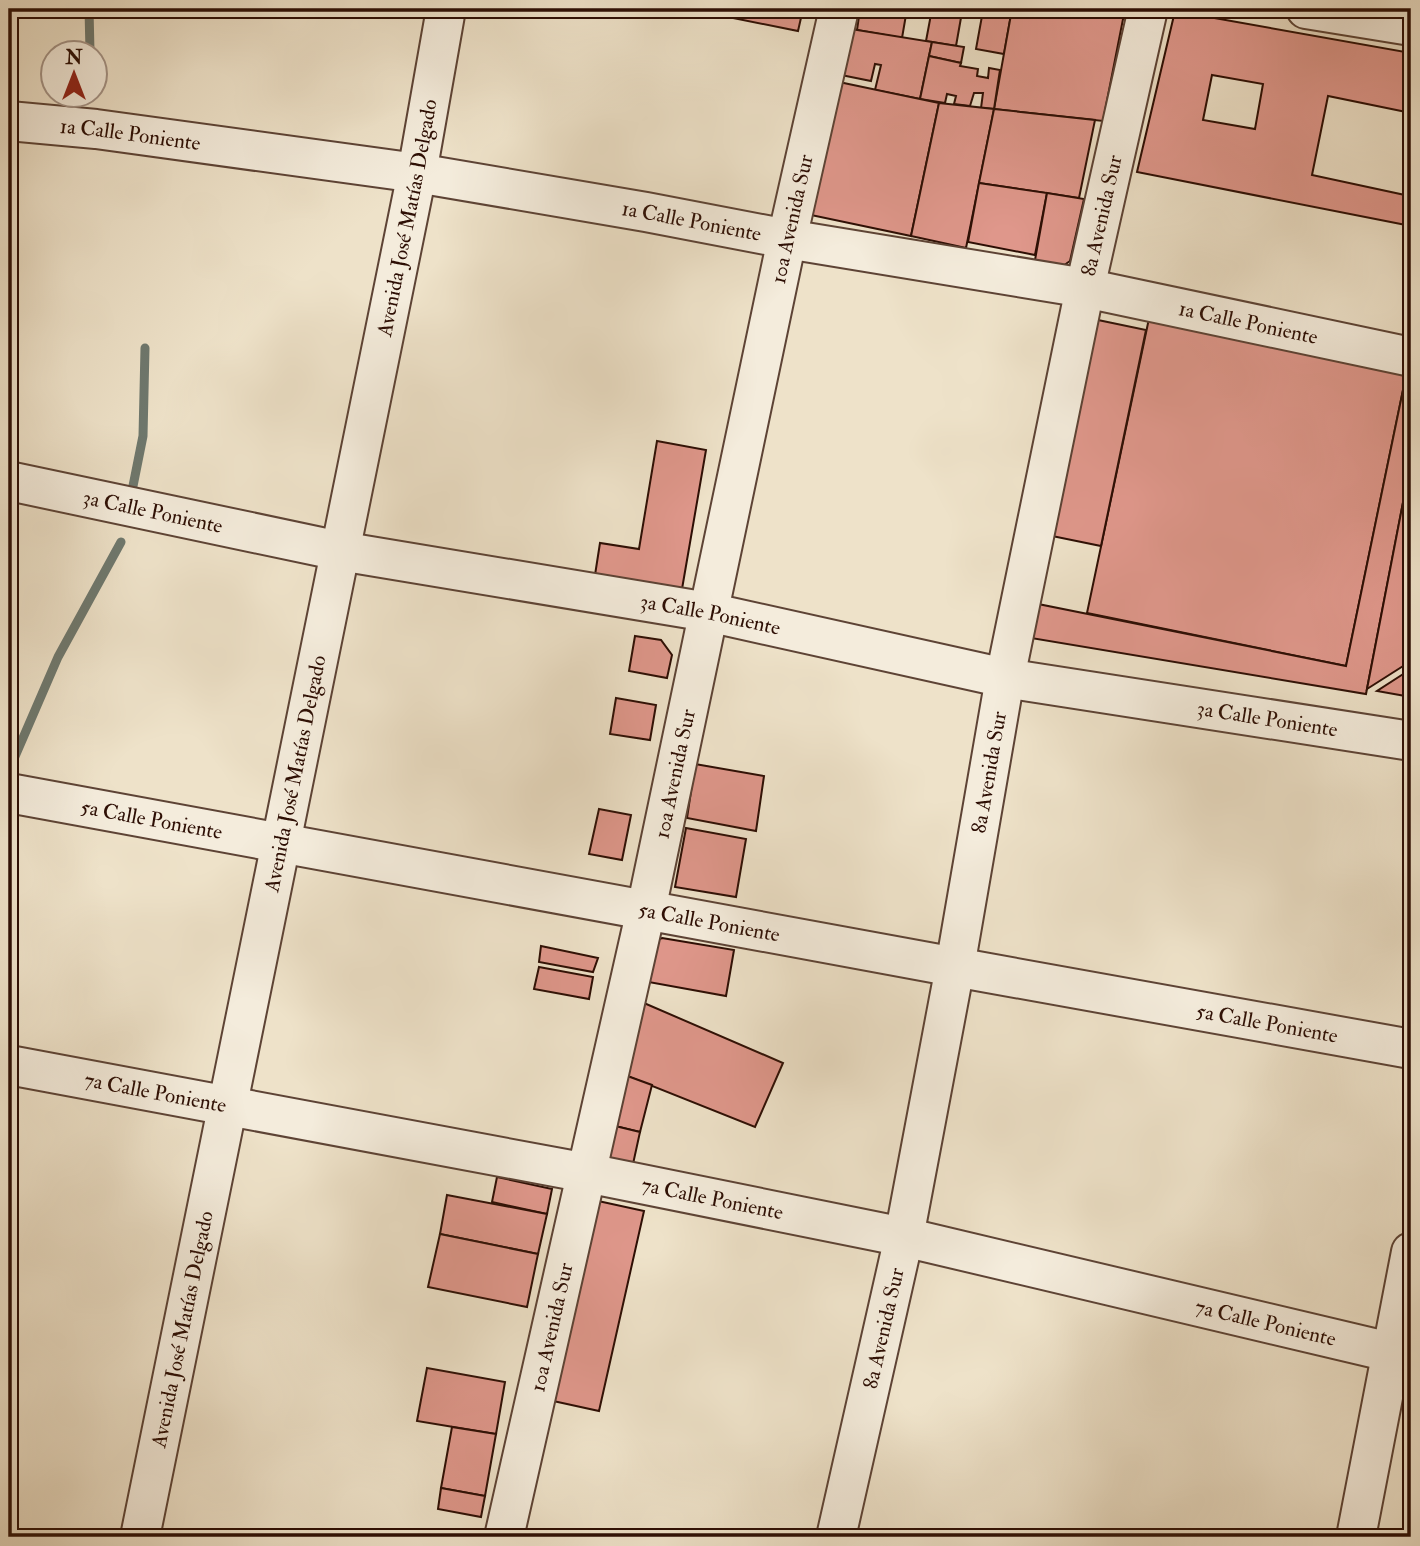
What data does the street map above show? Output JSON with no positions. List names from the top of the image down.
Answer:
{
  "streets": {
    "street": [
      "1a Calle Poniente",
      "8a Avenida Sur",
      "Avenida José Matías Delgado",
      "10a Avenida Sur",
      "3a Calle Poniente",
      "5a Calle Poniente",
      "7a Calle Poniente"
    ]
  },
  "crossings": [
    ["1a Calle Poniente", "8a Avenida Sur"],
    ["1a Calle Poniente", "Avenida José Matías Delgado"],
    ["1a Calle Poniente", "10a Avenida Sur"],
    ["8a Avenida Sur", "3a Calle Poniente"],
    ["8a Avenida Sur", "5a Calle Poniente"],
    ["8a Avenida Sur", "7a Calle Poniente"],
    ["Avenida José Matías Delgado", "3a Calle Poniente"],
    ["Avenida José Matías Delgado", "5a Calle Poniente"],
    ["Avenida José Matías Delgado", "7a Calle Poniente"],
    ["10a Avenida Sur", "3a Calle Poniente"],
    ["10a Avenida Sur", "5a Calle Poniente"],
    ["10a Avenida Sur", "7a Calle Poniente"]
  ],
  "north": "top"
}
